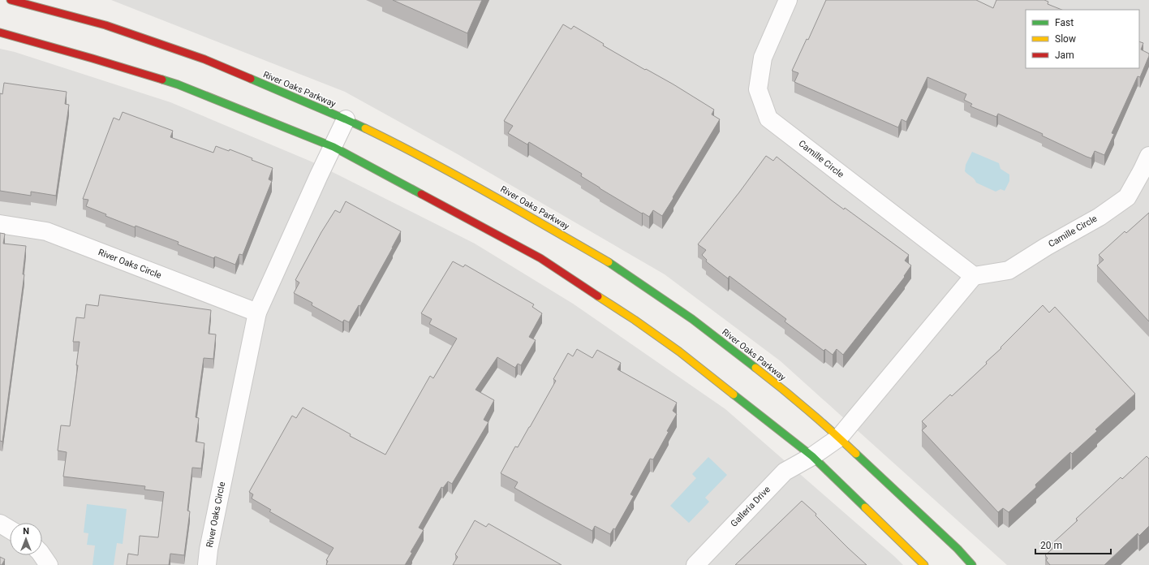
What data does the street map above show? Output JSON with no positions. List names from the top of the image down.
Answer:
{
  "streets": {
    "street": [
      "River Oaks Parkway",
      "Camille Circle",
      "River Oaks Circle",
      "Galleria Drive"
    ]
  },
  "crossings": [
    ["River Oaks Parkway", "River Oaks Circle"]
  ],
  "legend": ["Fast", "Slow", "Jam"],
  "scale_bar": "20 m",
  "north": "top"
}
